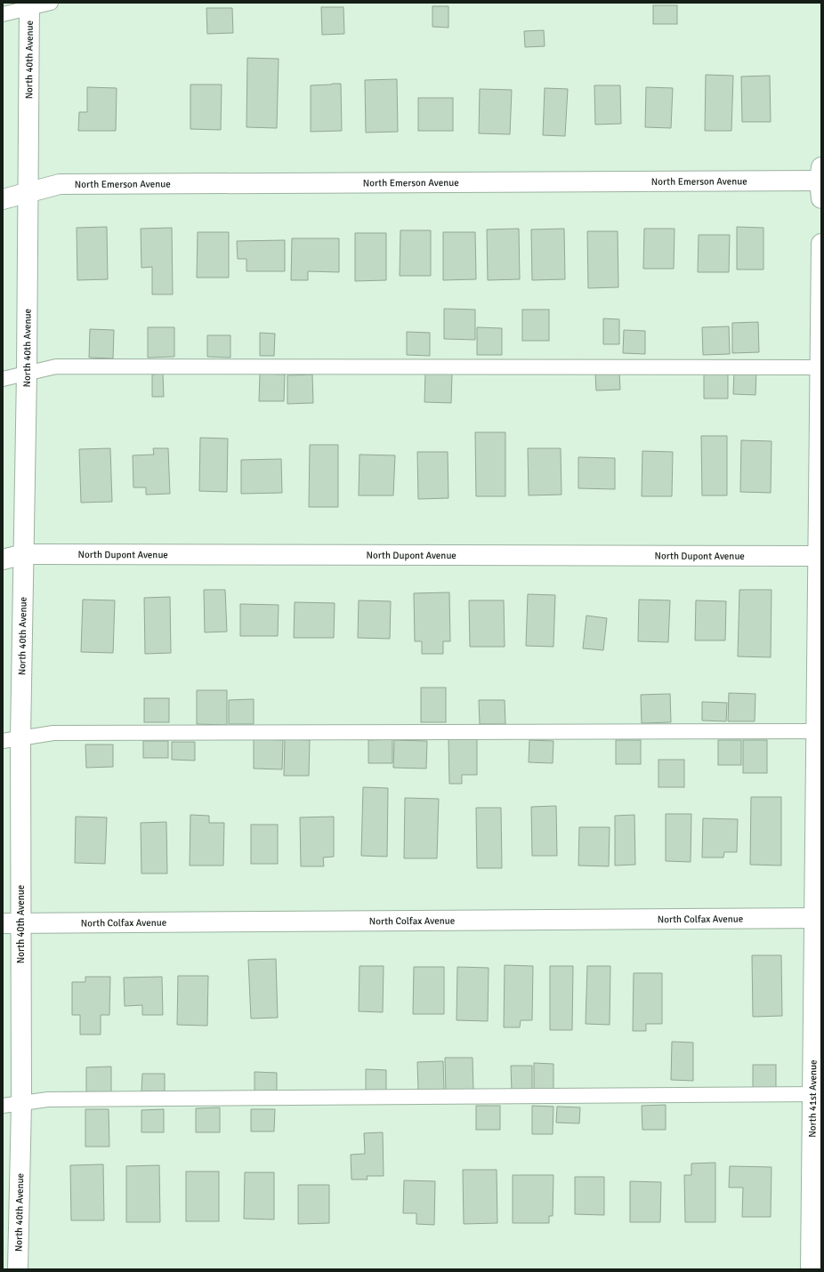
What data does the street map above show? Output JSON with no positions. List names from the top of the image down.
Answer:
{
  "streets": {
    "street": [
      "North 40th Avenue",
      "North Emerson Avenue",
      "North Dupont Avenue",
      "North Colfax Avenue",
      "North 41st Avenue"
    ]
  },
  "crossings": [
    ["North 40th Avenue", "North Emerson Avenue"],
    ["North 40th Avenue", "North Dupont Avenue"],
    ["North 40th Avenue", "North Colfax Avenue"],
    ["North Dupont Avenue", "North 41st Avenue"],
    ["North Colfax Avenue", "North 41st Avenue"]
  ]
}
